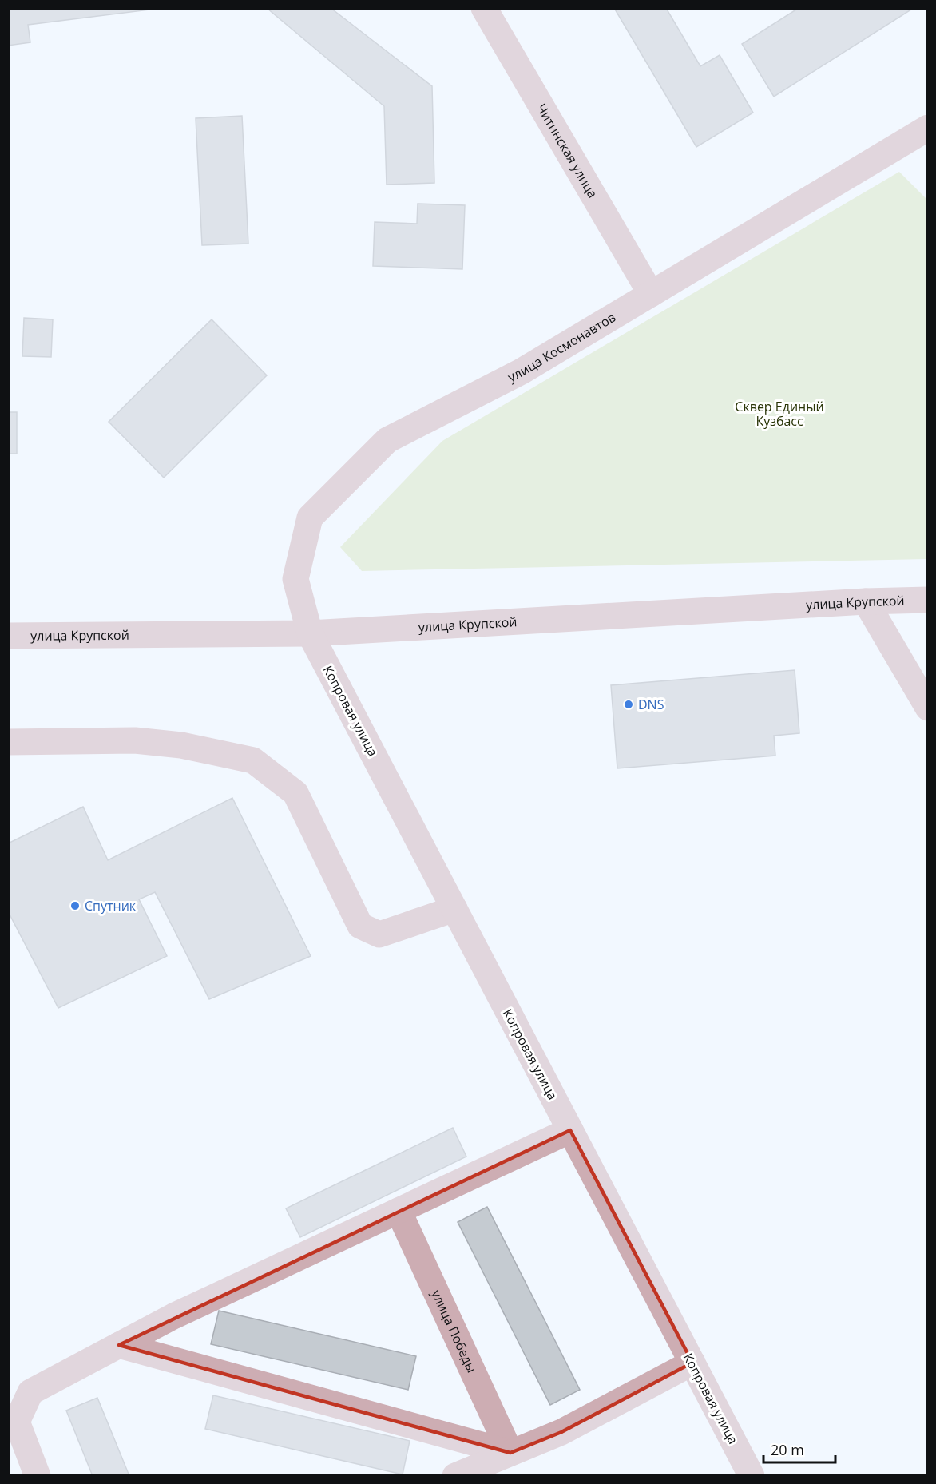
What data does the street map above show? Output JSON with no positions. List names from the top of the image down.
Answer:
{
  "streets": {
    "street": [
      "Читинская улица",
      "улица Космонавтов",
      "улица Крупской",
      "Копровая улица",
      "улица Победы"
    ]
  },
  "crossings": [
    ["Читинская улица", "улица Космонавтов"],
    ["улица Космонавтов", "улица Крупской"],
    ["улица Космонавтов", "Копровая улица"],
    ["улица Крупской", "Копровая улица"]
  ],
  "parks": ["Сквер Единый Кузбасс"],
  "places": ["DNS", "Спутник"],
  "scale_bar": "20 m"
}
